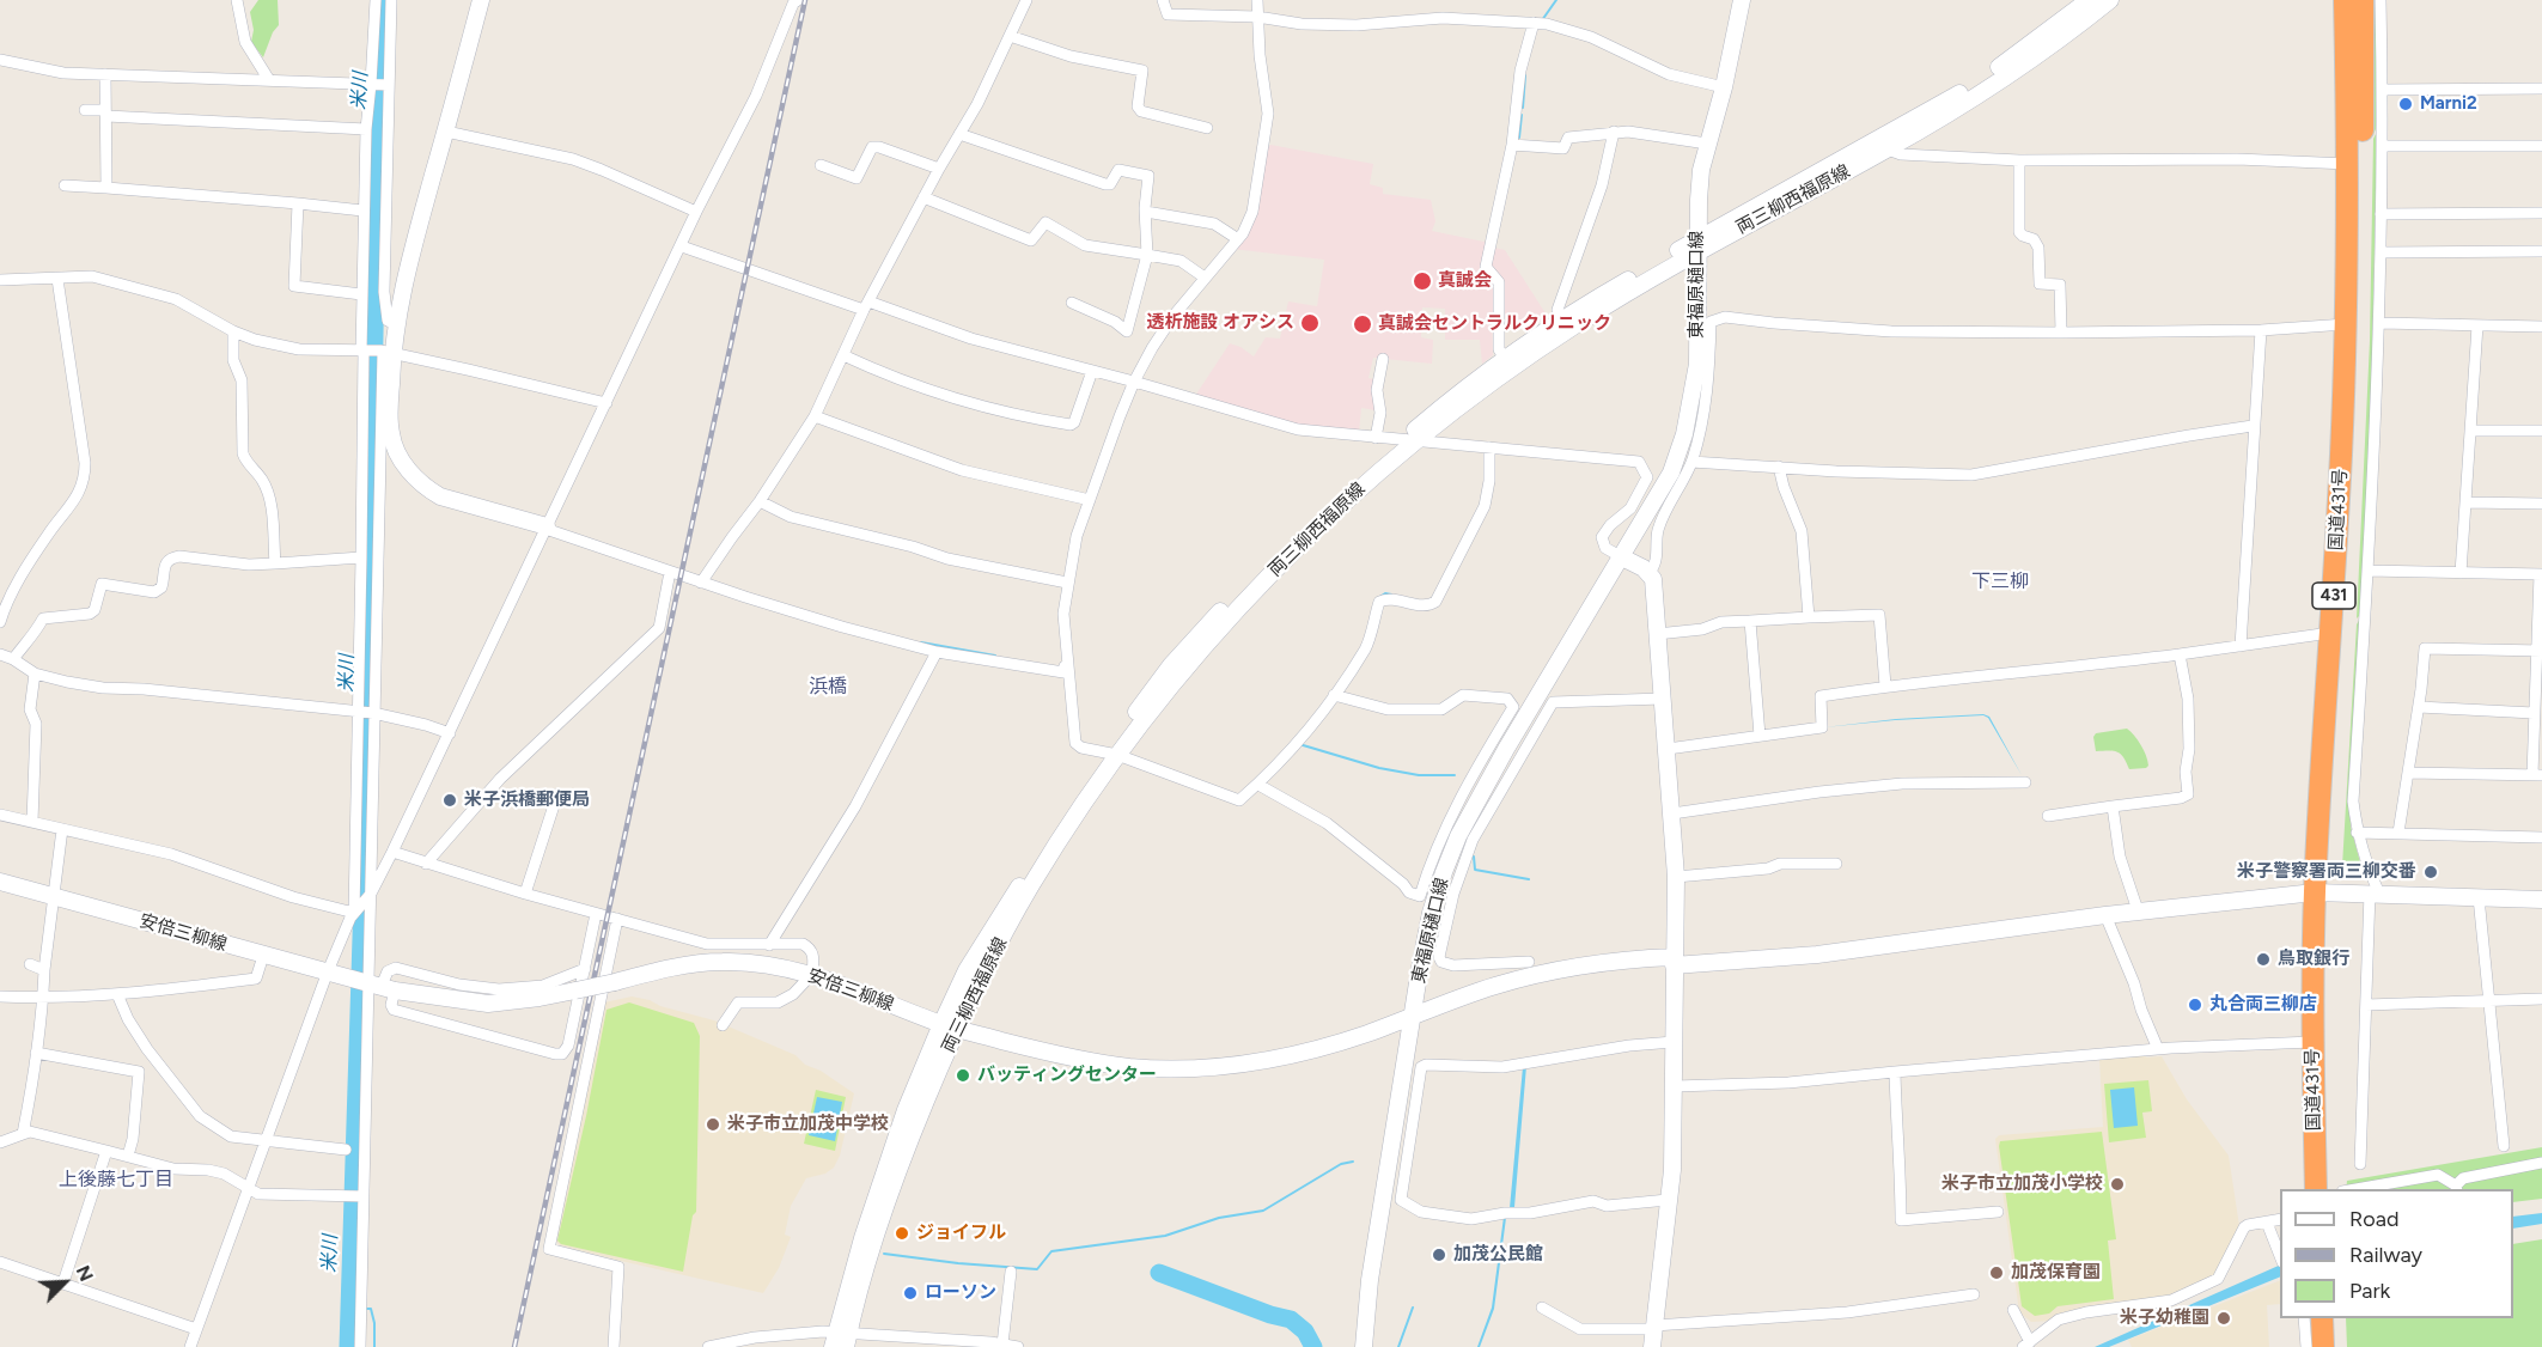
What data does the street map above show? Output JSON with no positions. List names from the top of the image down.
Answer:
{
  "streets": {
    "highway": ["国道431号", "431"],
    "main road": ["両三柳西福原線", "東福原樋口線", "安倍三柳線"]
  },
  "crossings": [
    ["両三柳西福原線", "東福原樋口線"],
    ["両三柳西福原線", "安倍三柳線"],
    ["東福原樋口線", "安倍三柳線"],
    ["国道431号", "安倍三柳線"]
  ],
  "districts": ["下三柳", "浜橋", "上後藤七丁目"],
  "water": ["米川"],
  "places": [
    "Marni2",
    "真誠会",
    "透析施設 オアシス",
    "真誠会セントラルクリニック",
    "米子浜橋郵便局",
    "米子警察署両三柳交番",
    "鳥取銀行",
    "丸合両三柳店",
    "バッティングセンター",
    "米子市立加茂中学校",
    "米子市立加茂小学校",
    "ジョイフル",
    "加茂公民館",
    "加茂保育園",
    "ローソン",
    "米子幼稚園"
  ],
  "legend": ["Road", "Railway", "Park"],
  "north": "top right"
}
